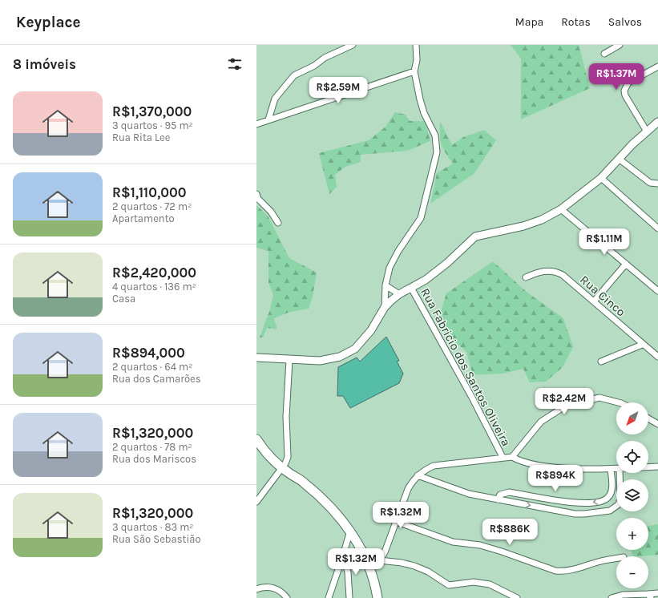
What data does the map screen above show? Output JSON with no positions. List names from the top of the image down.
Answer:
{
  "streets": {
    "street": ["Rua Cinco", "Rua Fabricio dos Santos Oliveira"]
  },
  "north": "bottom left",
  "page": {
    "header": "Keyplace",
    "nav": ["Mapa", "Rotas", "Salvos"],
    "heading": "8 imóveis",
    "price": [
      "R$1.37M",
      "R$2.59M",
      "R$1.11M",
      "R$2.42M",
      "R$894K",
      "R$1.32M",
      "R$886K",
      "R$1.32M"
    ],
    "list": [
      {
        "name": "R$1,370,000",
        "note": "3 quartos · 95 m² · Rua Rita Lee"
      },
      {
        "name": "R$1,110,000",
        "note": "2 quartos · 72 m² · Apartamento"
      },
      {
        "name": "R$2,420,000",
        "note": "4 quartos · 136 m² · Casa"
      },
      {
        "name": "R$894,000",
        "note": "2 quartos · 64 m² · Rua dos Camarões"
      },
      {
        "name": "R$1,320,000",
        "note": "2 quartos · 78 m² · Rua dos Mariscos"
      },
      {
        "name": "R$1,320,000",
        "note": "3 quartos · 83 m² · Rua São Sebastião"
      }
    ],
    "map_buttons": ["+", "−"]
  }
}
